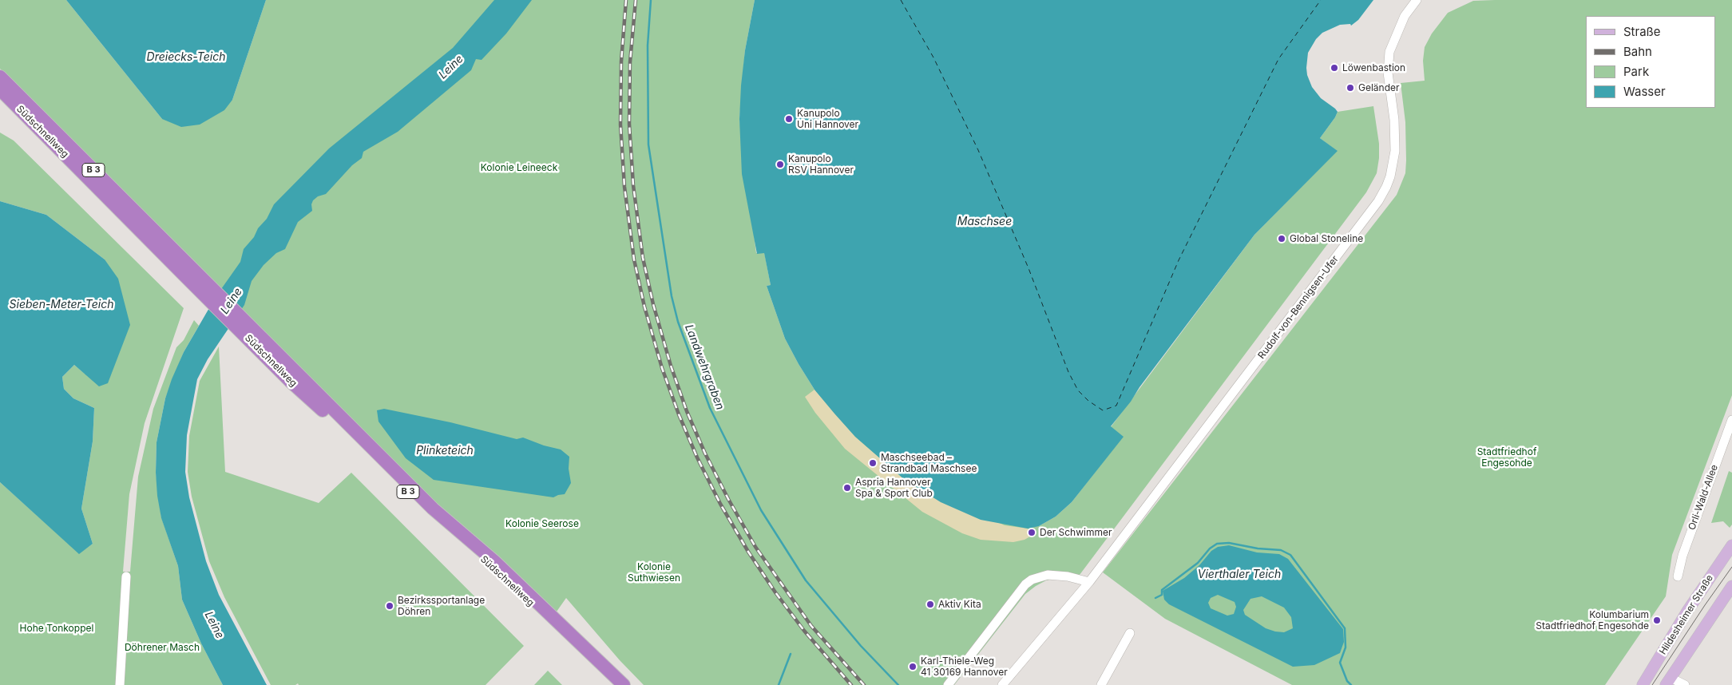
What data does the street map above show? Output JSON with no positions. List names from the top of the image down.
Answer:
{
  "streets": {
    "highway": ["Südschnellweg", "B 3"],
    "main road": ["Hildesheimer Straße"],
    "street": ["Rudolf-von-Bennigsen-Ufer", "Orli-Wald-Allee"]
  },
  "water": [
    "Dreiecks-Teich",
    "Leine",
    "Maschsee",
    "Sieben-Meter-Teich",
    "Landwehrgraben",
    "Plinketeich",
    "Vierthaler Teich"
  ],
  "parks": [
    "Kolonie Leineeck",
    "Stadtfriedhof Engesohde",
    "Kolonie Seerose",
    "Kolonie Suthwiesen",
    "Hohe Tonkoppel",
    "Döhrener Masch"
  ],
  "places": [
    "Löwenbastion",
    "Geländer",
    "Kanupolo Uni Hannover",
    "Kanupolo RSV Hannover",
    "Global Stoneline",
    "Maschseebad – Strandbad Maschsee",
    "Aspria Hannover Spa & Sport Club",
    "Der Schwimmer",
    "Aktiv Kita",
    "Bezirkssportanlage Döhren",
    "Kolumbarium Stadtfriedhof Engesohde",
    "Karl-Thiele-Weg 41 30169 Hannover"
  ],
  "legend": [
    "Straße",
    "Bahn",
    "Park",
    "Wasser"
  ]
}
